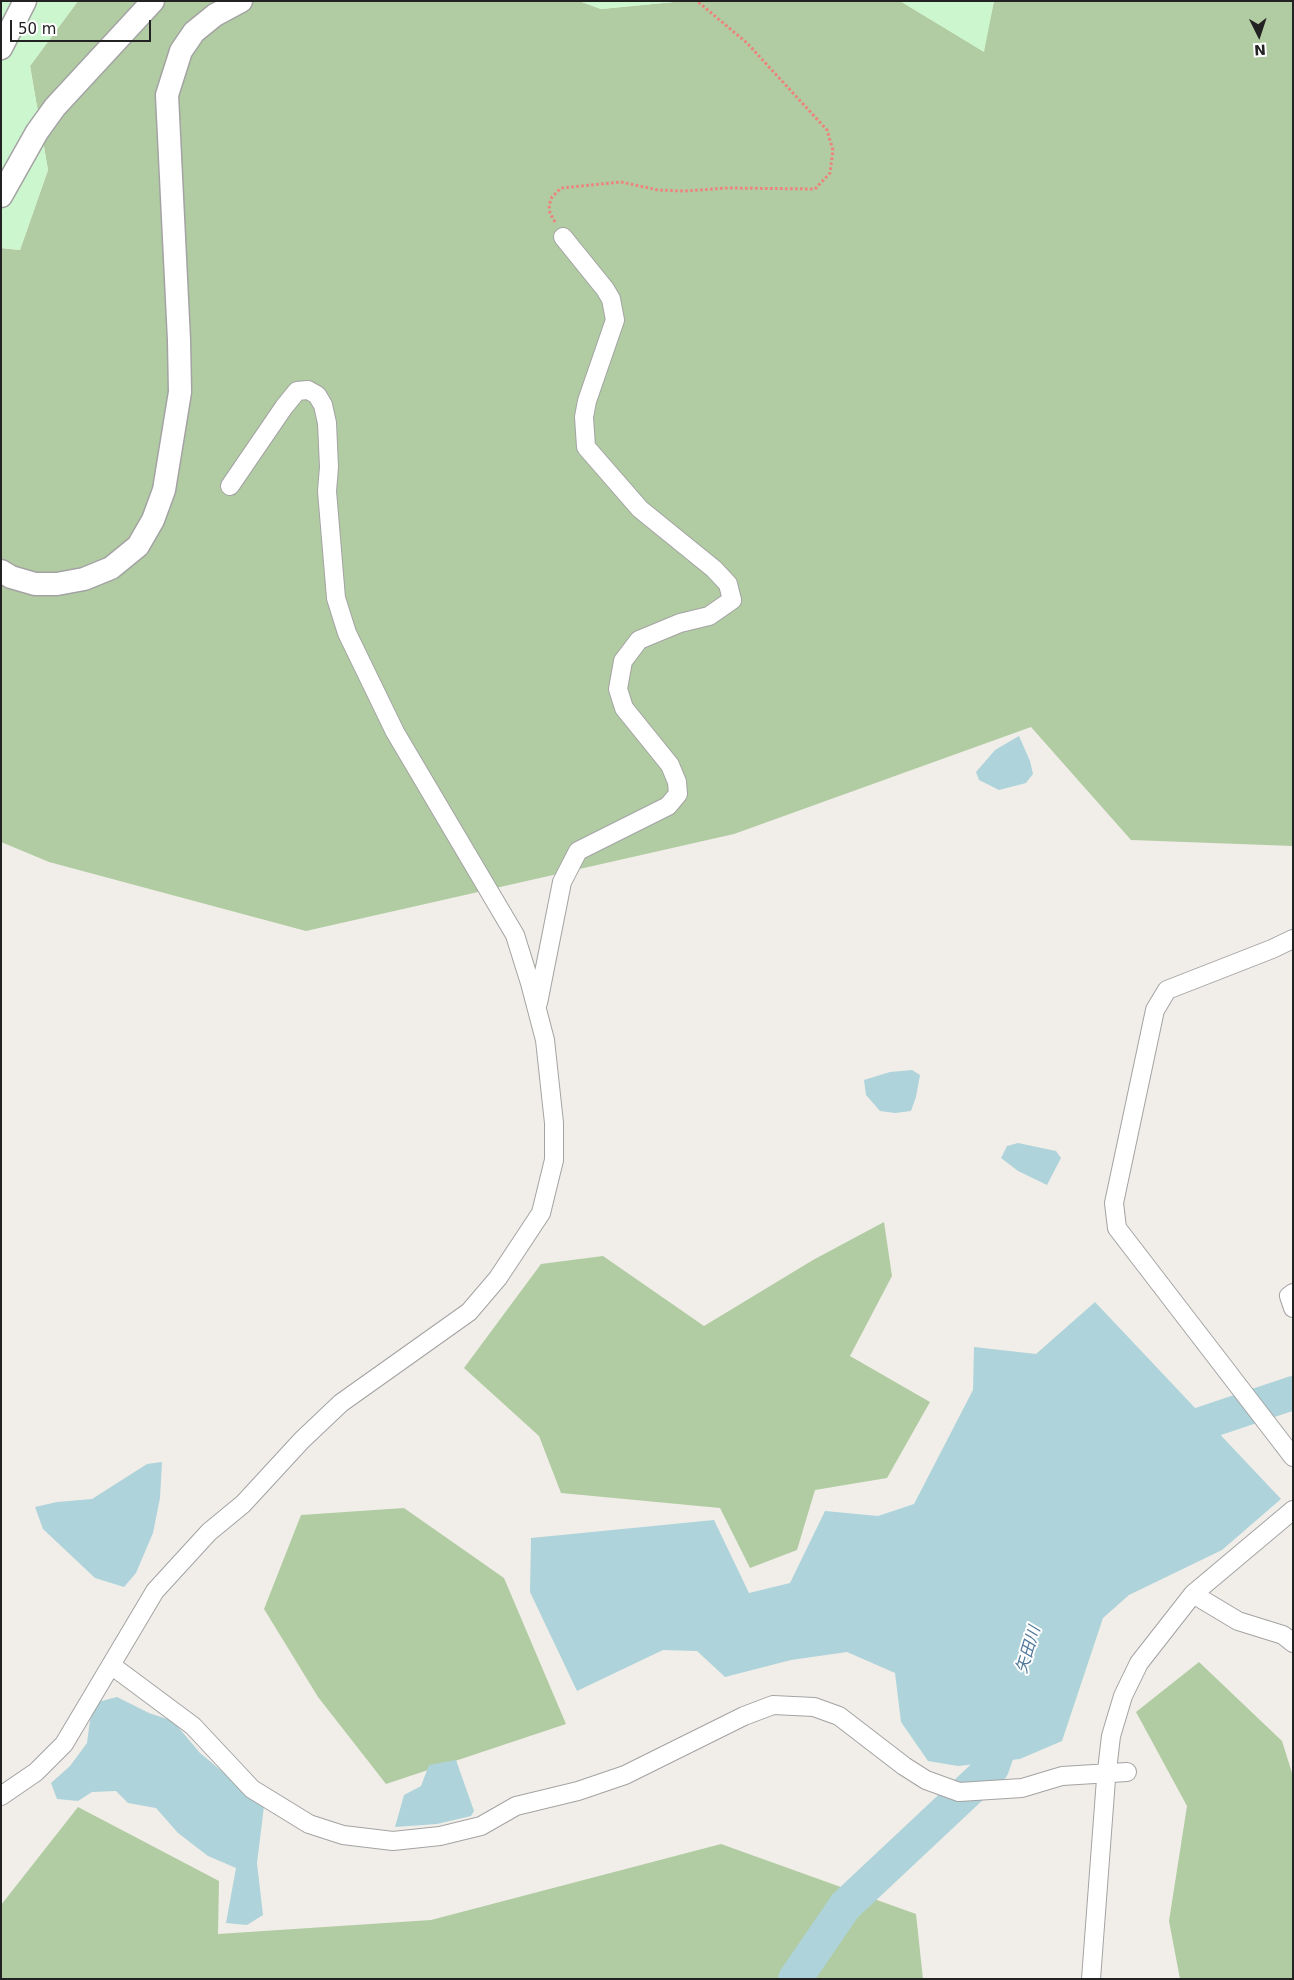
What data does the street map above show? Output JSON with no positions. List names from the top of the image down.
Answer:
{
  "water": ["矢田川"],
  "scale_bar": "50 m",
  "north": "bottom"
}
